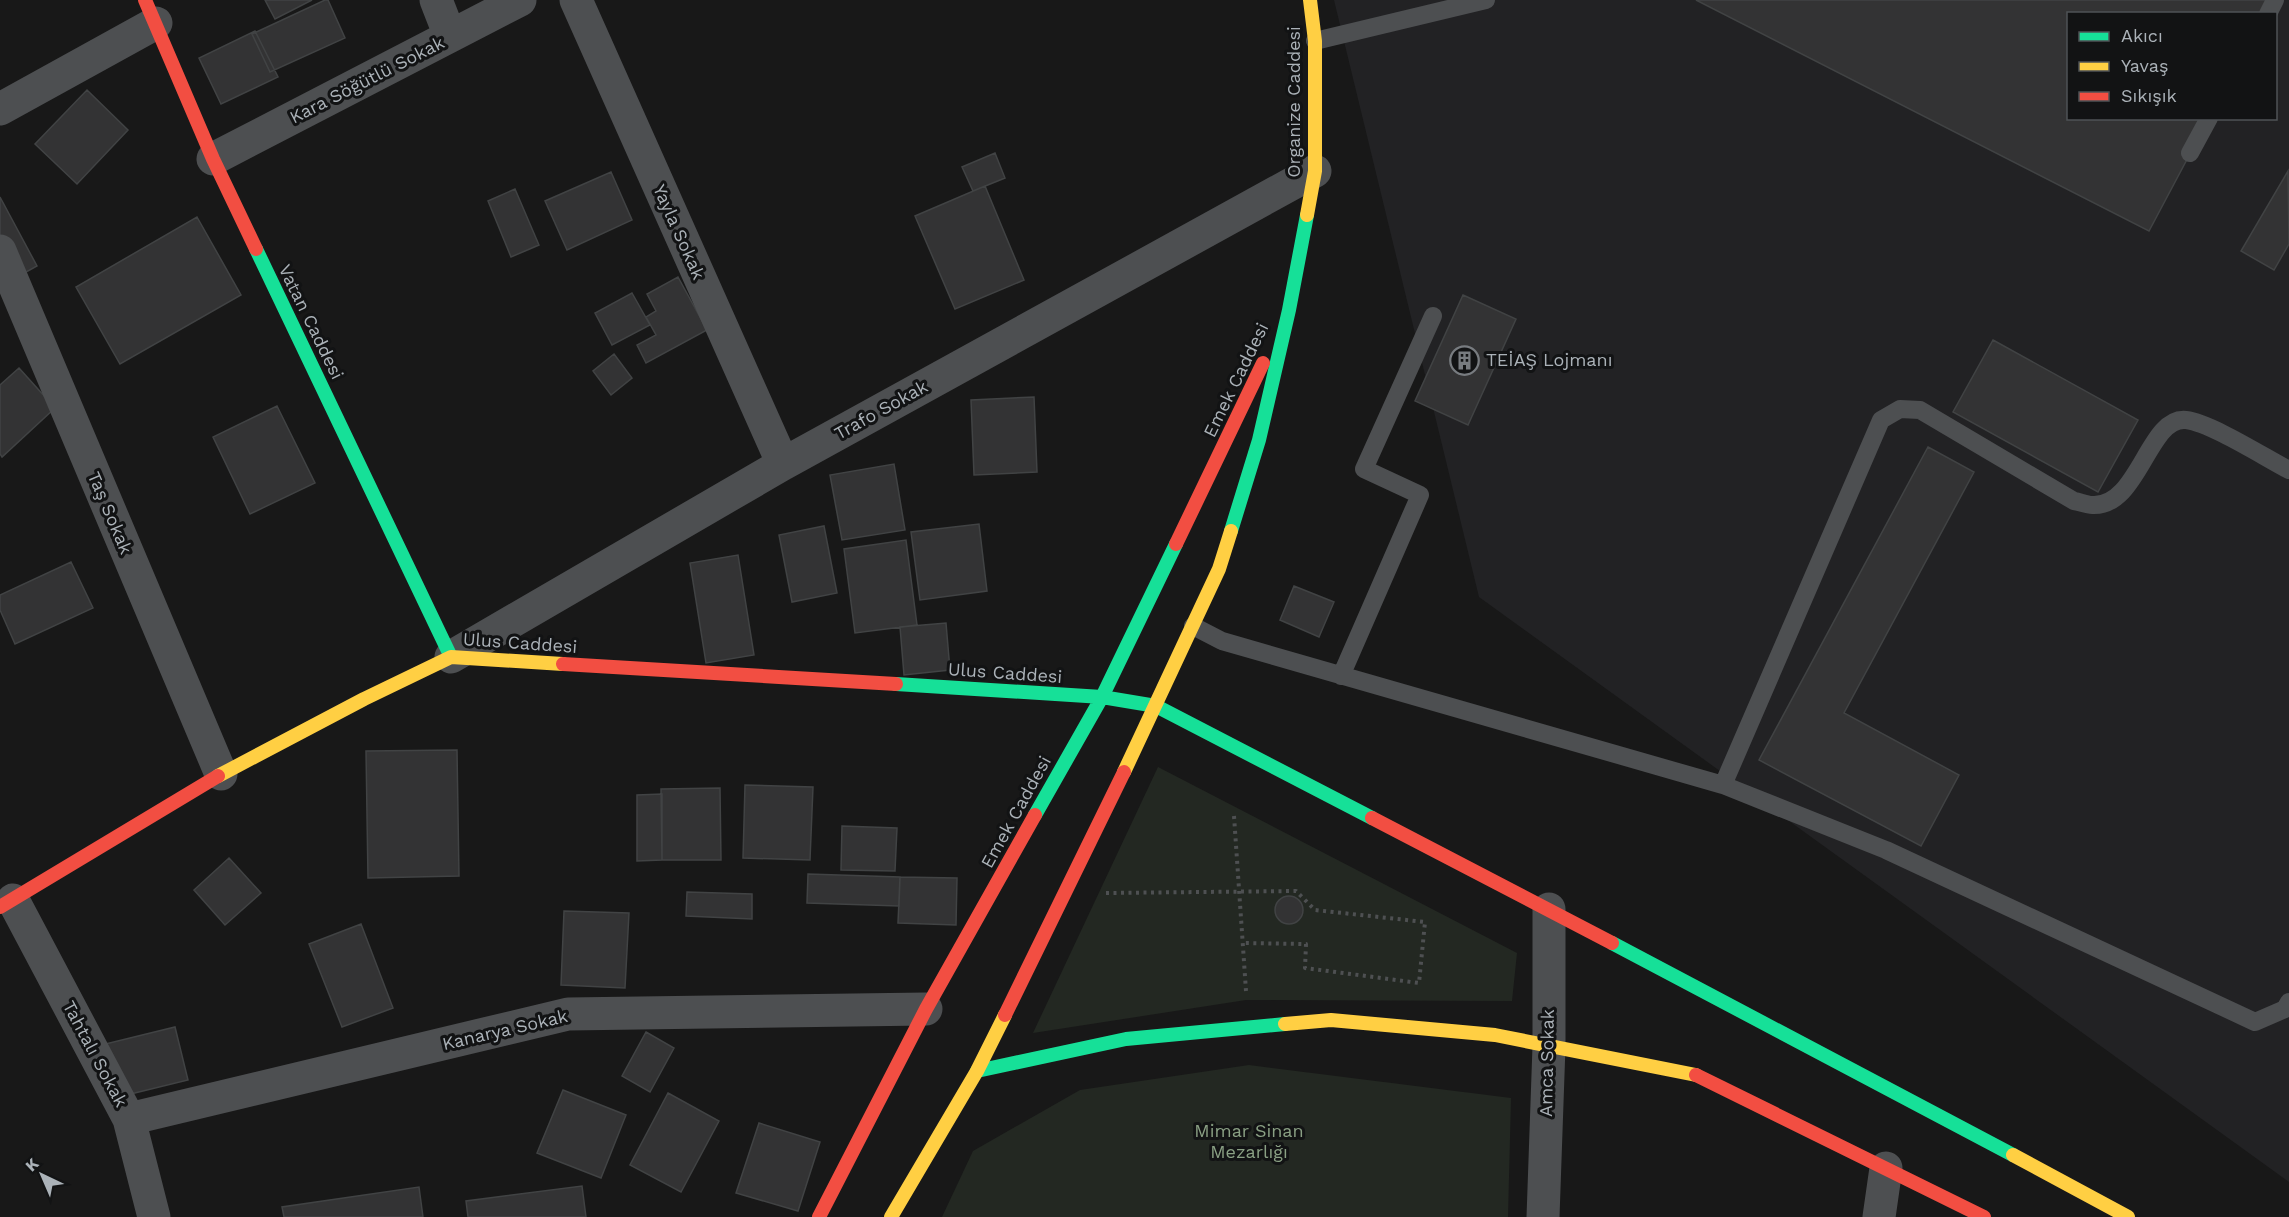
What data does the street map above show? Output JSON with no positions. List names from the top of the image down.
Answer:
{
  "streets": {
    "street": [
      "Kara Söğütlü Sokak",
      "Organize Caddesi",
      "Yayla Sokak",
      "Vatan Caddesi",
      "Emek Caddesi",
      "Trafo Sokak",
      "Taş Sokak",
      "Ulus Caddesi",
      "Kanarya Sokak",
      "Tahtalı Sokak",
      "Amca Sokak"
    ]
  },
  "crossings": [
    ["Kara Söğütlü Sokak", "Vatan Caddesi"],
    ["Organize Caddesi", "Emek Caddesi"],
    ["Organize Caddesi", "Trafo Sokak"],
    ["Yayla Sokak", "Trafo Sokak"],
    ["Vatan Caddesi", "Trafo Sokak"],
    ["Vatan Caddesi", "Ulus Caddesi"],
    ["Emek Caddesi", "Ulus Caddesi"],
    ["Emek Caddesi", "Kanarya Sokak"],
    ["Trafo Sokak", "Ulus Caddesi"],
    ["Taş Sokak", "Ulus Caddesi"],
    ["Ulus Caddesi", "Tahtalı Sokak"],
    ["Ulus Caddesi", "Amca Sokak"],
    ["Kanarya Sokak", "Tahtalı Sokak"]
  ],
  "parks": ["Mimar Sinan Mezarlığı"],
  "places": {
    "building": ["TEİAŞ Lojmanı"]
  },
  "legend": ["Akıcı", "Yavaş", "Sıkışık"],
  "north": "top left"
}
